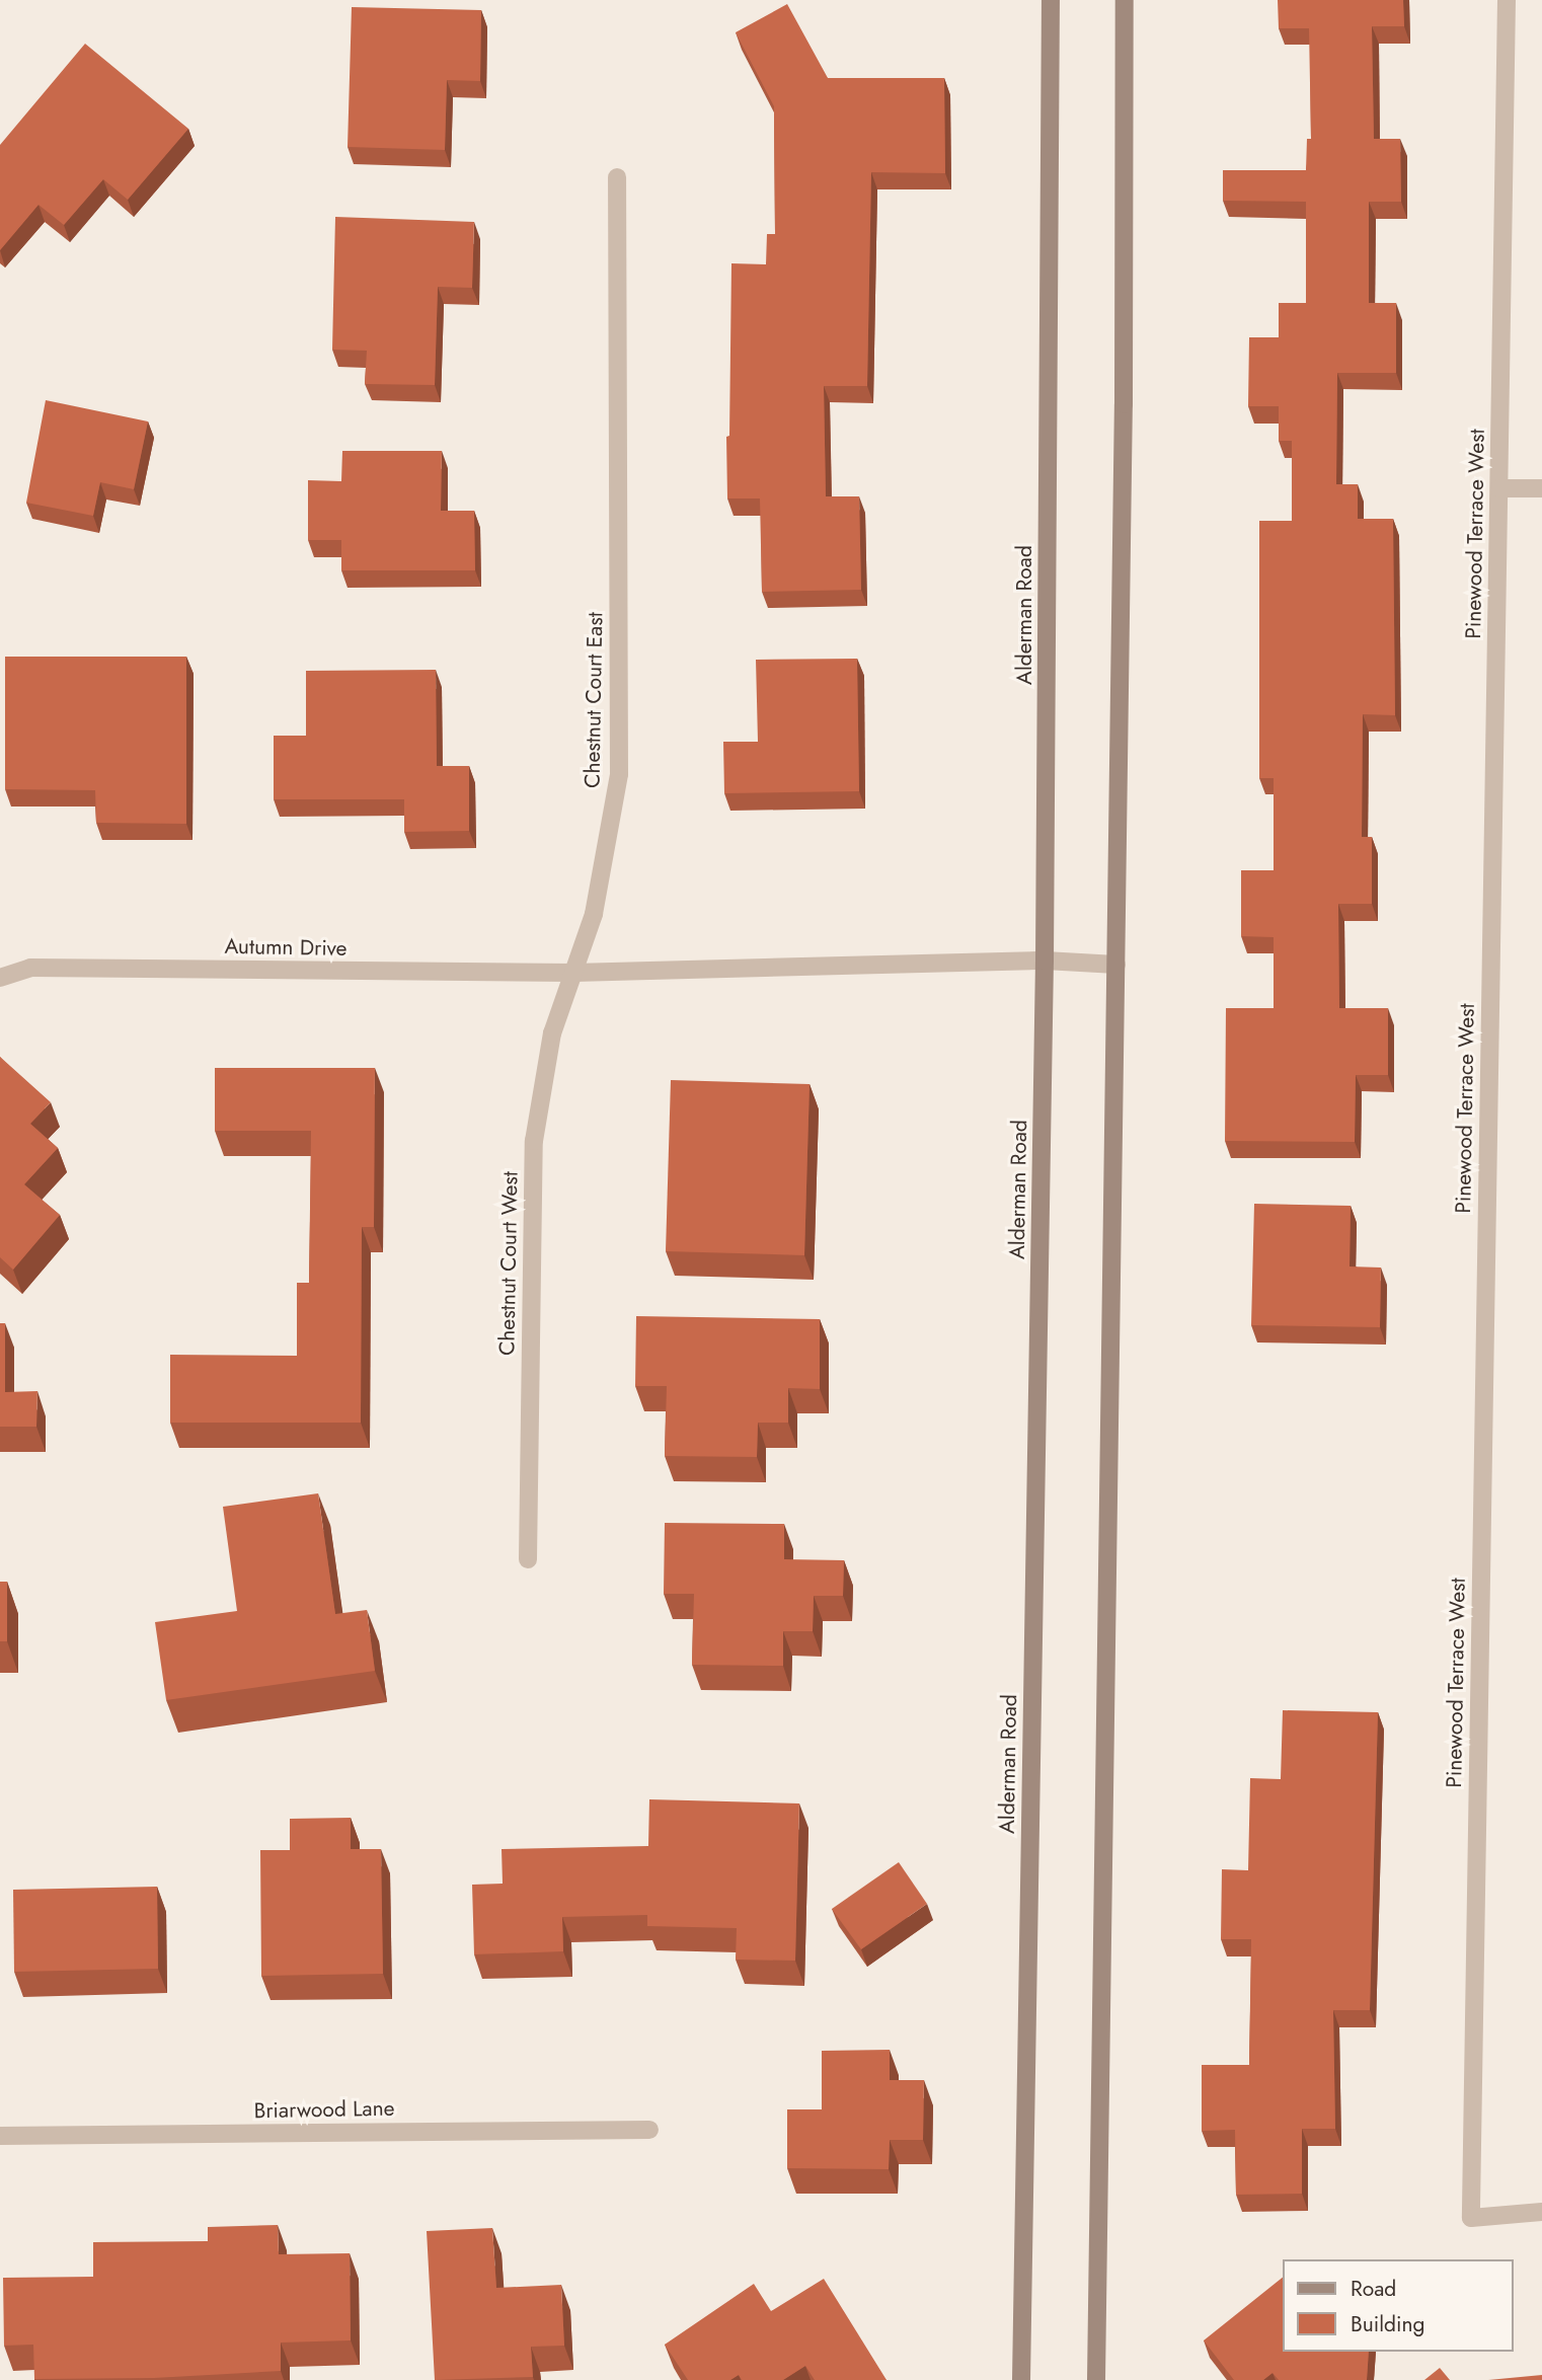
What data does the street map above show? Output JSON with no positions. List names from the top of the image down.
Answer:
{
  "streets": {
    "main road": ["Alderman Road"],
    "street": [
      "Pinewood Terrace West",
      "Chestnut Court East",
      "Autumn Drive",
      "Chestnut Court West",
      "Briarwood Lane"
    ]
  },
  "crossings": [
    ["Chestnut Court East", "Autumn Drive"],
    ["Chestnut Court East", "Chestnut Court West"],
    ["Autumn Drive", "Chestnut Court West"]
  ],
  "legend": ["Road", "Building"]
}
